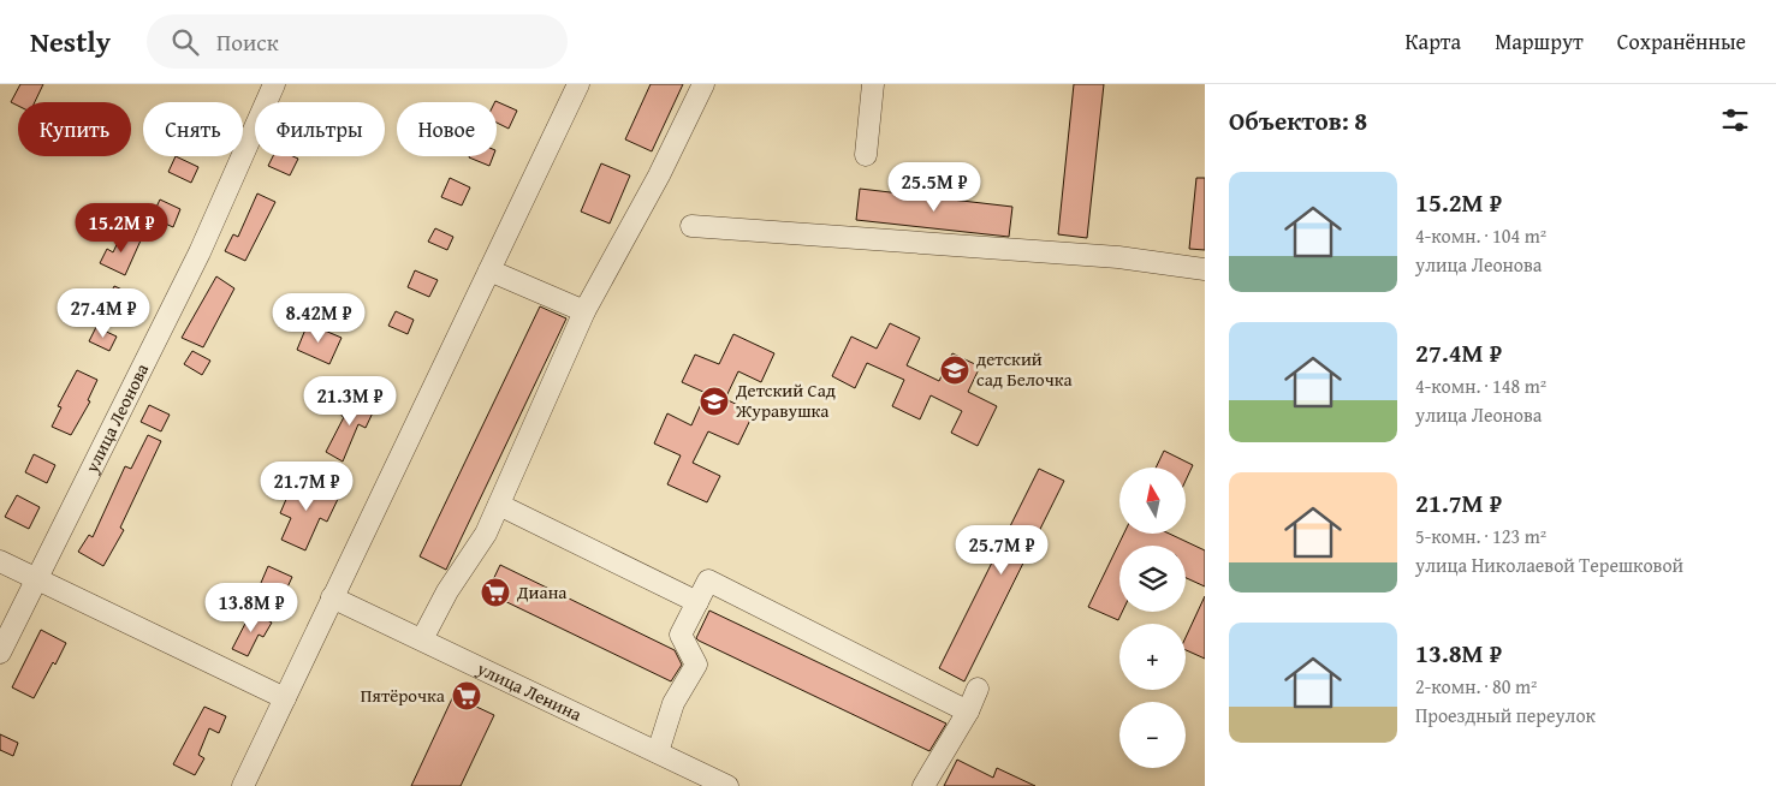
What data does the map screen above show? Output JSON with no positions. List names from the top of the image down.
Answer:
{
  "streets": {
    "street": ["улица Леонова", "улица Ленина"]
  },
  "places": {
    "school or university": ["детский сад Белочка", "Детский Сад Журавушка"],
    "supermarket": ["Диана", "Пятёрочка"]
  },
  "north": "top",
  "page": {
    "header": "Nestly",
    "search": "Поиск",
    "nav": ["Карта", "Маршрут", "Сохранённые"],
    "heading": "Объектов: 8",
    "chip": [
      "Купить",
      "Снять",
      "Фильтры",
      "Новое"
    ],
    "list": [
      {
        "name": "15.2M ₽",
        "note": "4-комн. · 104 m² · улица Леонова"
      },
      {
        "name": "27.4M ₽",
        "note": "4-комн. · 148 m² · улица Леонова"
      },
      {
        "name": "21.7M ₽",
        "note": "5-комн. · 123 m² · улица Николаевой Терешковой"
      },
      {
        "name": "13.8M ₽",
        "note": "2-комн. · 80 m² · Проездный переулок"
      }
    ],
    "price": [
      "25.5M ₽",
      "15.2M ₽",
      "27.4M ₽",
      "8.42M ₽",
      "21.3M ₽",
      "21.7M ₽",
      "25.7M ₽",
      "13.8M ₽"
    ],
    "map_buttons": ["+", "−"]
  }
}
